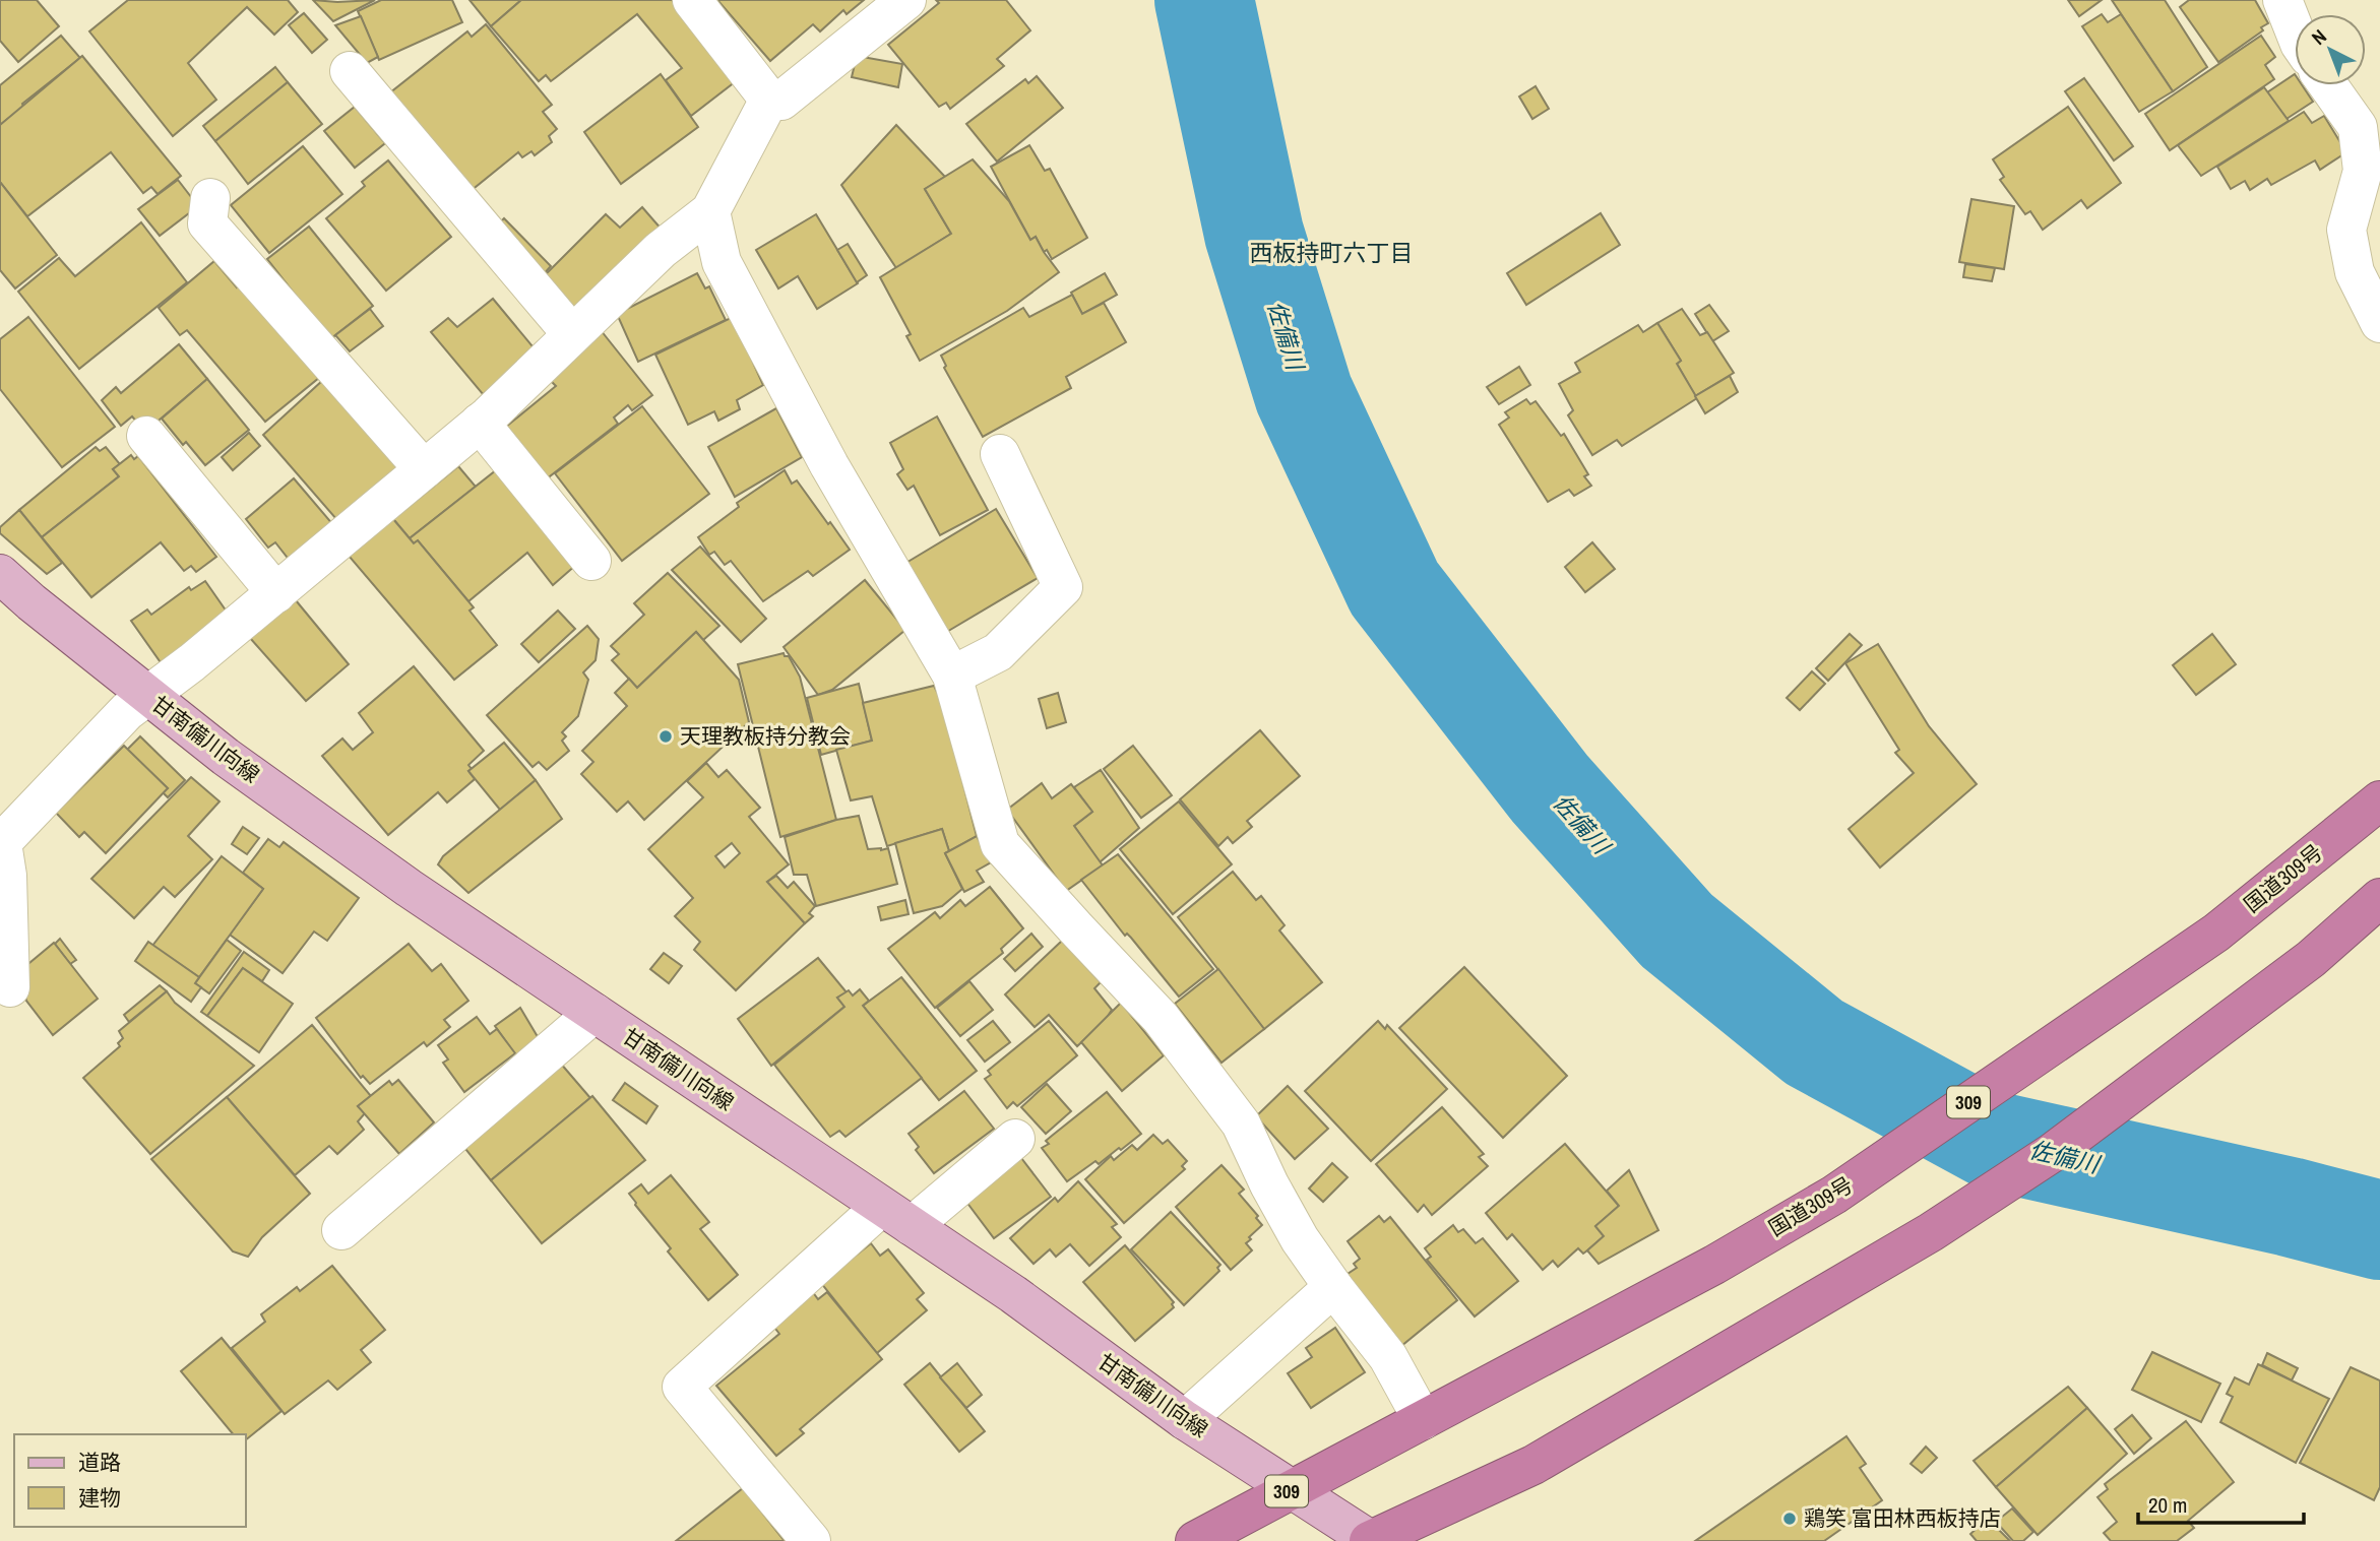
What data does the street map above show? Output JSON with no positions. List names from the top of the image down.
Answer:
{
  "streets": {
    "highway": ["国道309号", "309"],
    "main road": ["甘南備川向線"]
  },
  "crossings": [
    ["甘南備川向線", "国道309号"]
  ],
  "districts": ["西板持町六丁目"],
  "water": ["佐備川"],
  "places": ["天理教板持分教会", "鶏笑 富田林西板持店"],
  "legend": ["道路", "建物"],
  "scale_bar": "20 m",
  "north": "top left"
}
